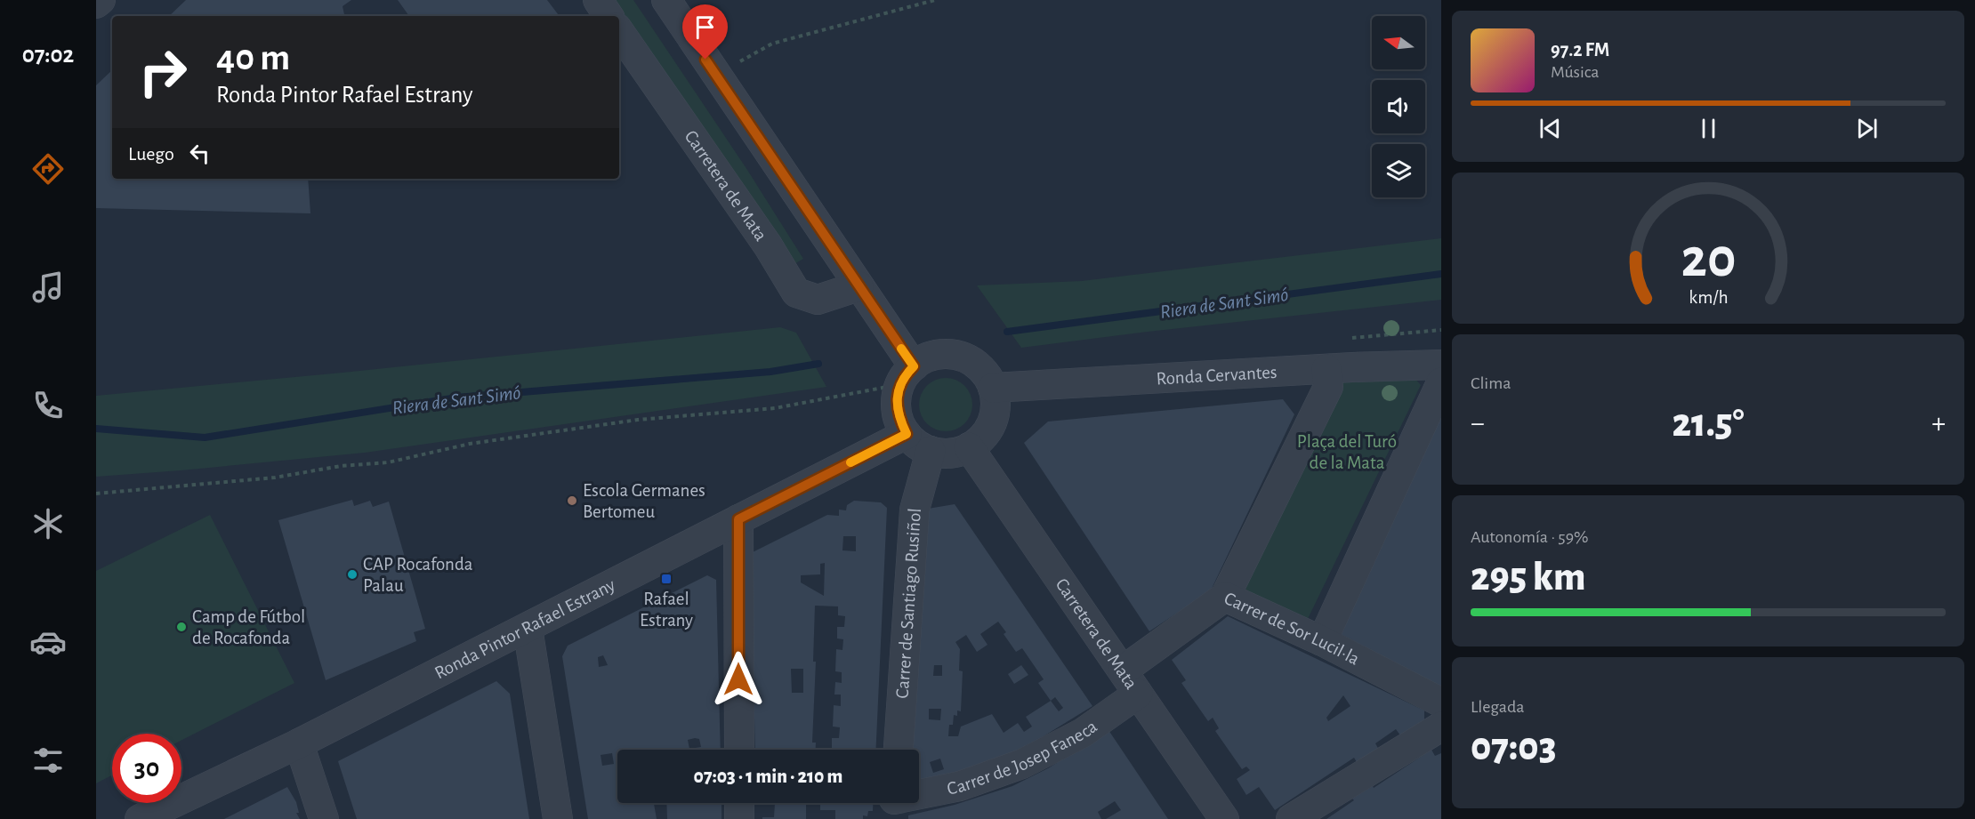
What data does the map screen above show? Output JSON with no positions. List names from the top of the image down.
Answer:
{
  "streets": {
    "street": [
      "Carretera de Mata",
      "Ronda Cervantes",
      "Carrer de Santiago Rusiñol",
      "Ronda Pintor Rafael Estrany",
      "Carrer de Sor Lucil·la",
      "Carrer de Josep Faneca"
    ]
  },
  "crossings": [
    ["Carretera de Mata", "Ronda Cervantes"],
    ["Carretera de Mata", "Carrer de Santiago Rusiñol"],
    ["Carretera de Mata", "Ronda Pintor Rafael Estrany"],
    ["Carretera de Mata", "Carrer de Sor Lucil·la"],
    ["Carretera de Mata", "Carrer de Josep Faneca"],
    ["Ronda Cervantes", "Carrer de Santiago Rusiñol"],
    ["Ronda Cervantes", "Ronda Pintor Rafael Estrany"],
    ["Carrer de Santiago Rusiñol", "Ronda Pintor Rafael Estrany"],
    ["Carrer de Sor Lucil·la", "Carrer de Josep Faneca"]
  ],
  "water": ["Riera de Sant Simó"],
  "parks": ["Plaça del Turó de la Mata"],
  "places": {
    "other": ["Escola Germanes Bertomeu", "CAP Rocafonda Palau", "Camp de Fútbol de Rocafonda"],
    "transit": ["Rafael Estrany"]
  },
  "north": "left",
  "page": {
    "tabs": "07:02",
    "turn": ["40 m", "Ronda Pintor Rafael Estrany"],
    "song": ["97.2 FM", "Música"],
    "then": "Luego",
    "tile": [
      "Clima",
      ["Autonomía · 59%", "295 km"],
      ["Llegada", "07:03"]
    ],
    "heat": ["−", "21.5°", "+"],
    "limit": "30",
    "trip": "07:03 · 1 min · 210 m",
    "gauge": ["20", "km/h"]
  }
}
